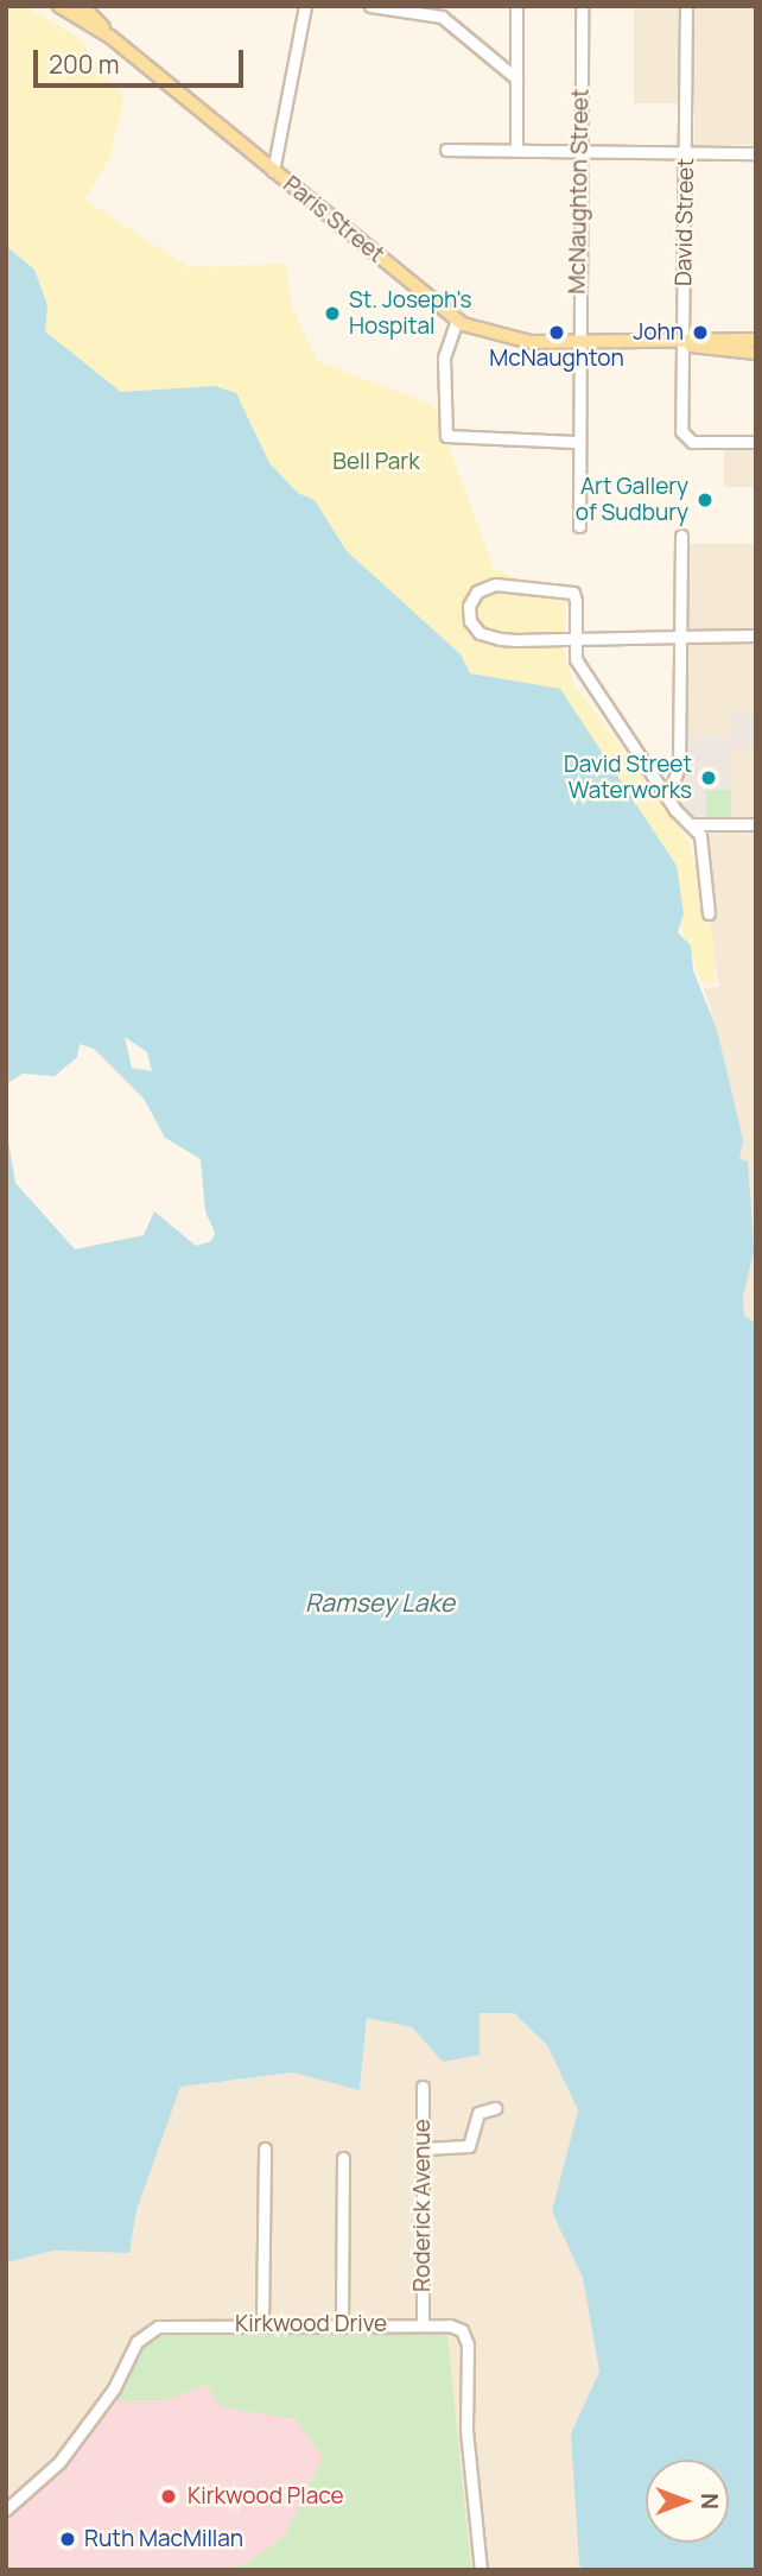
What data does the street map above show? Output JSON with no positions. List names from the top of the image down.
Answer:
{
  "streets": {
    "main road": ["Paris Street"],
    "street": [
      "McNaughton Street",
      "David Street",
      "Roderick Avenue",
      "Kirkwood Drive"
    ]
  },
  "crossings": [
    ["McNaughton Street", "Paris Street"],
    ["Paris Street", "David Street"],
    ["Roderick Avenue", "Kirkwood Drive"]
  ],
  "water": ["Ramsey Lake"],
  "parks": ["Bell Park"],
  "places": [
    "St. Joseph's Hospital",
    "McNaughton",
    "John",
    "Art Gallery of Sudbury",
    "David Street Waterworks",
    "Kirkwood Place",
    "Ruth MacMillan"
  ],
  "scale_bar": "200 m",
  "north": "right"
}
